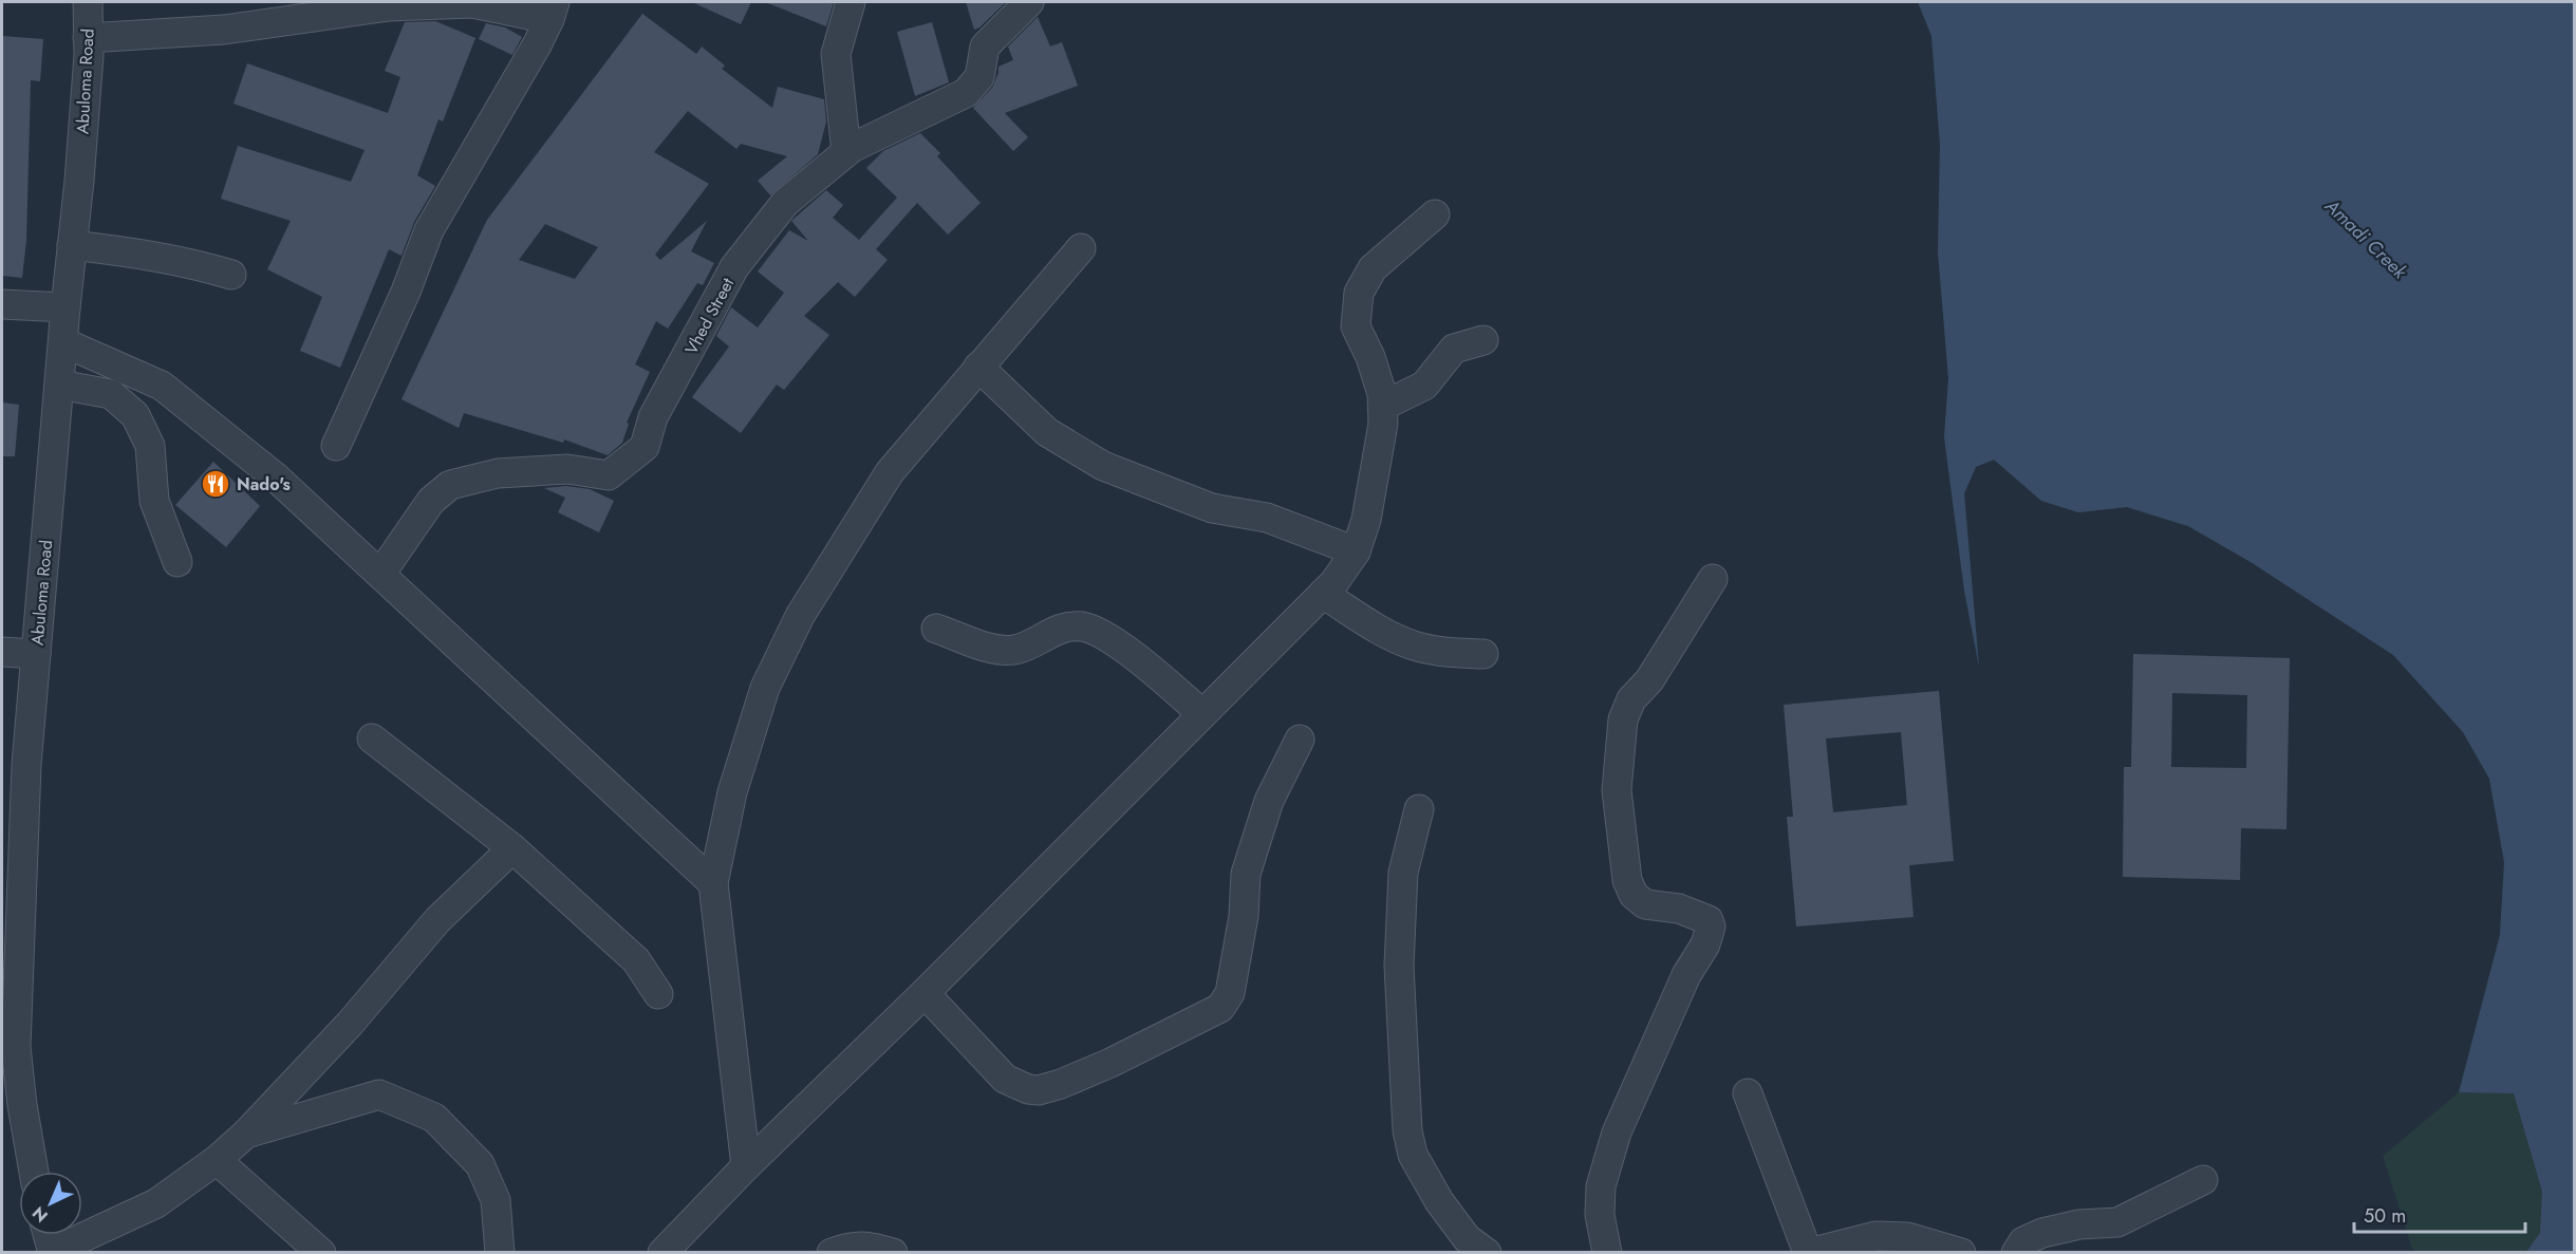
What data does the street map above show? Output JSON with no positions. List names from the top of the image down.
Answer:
{
  "streets": {
    "street": ["Abuloma Road", "Vhed Street"]
  },
  "water": ["Amadi Creek"],
  "places": {
    "restaurant": ["Nado's"]
  },
  "scale_bar": "50 m",
  "north": "bottom left"
}
